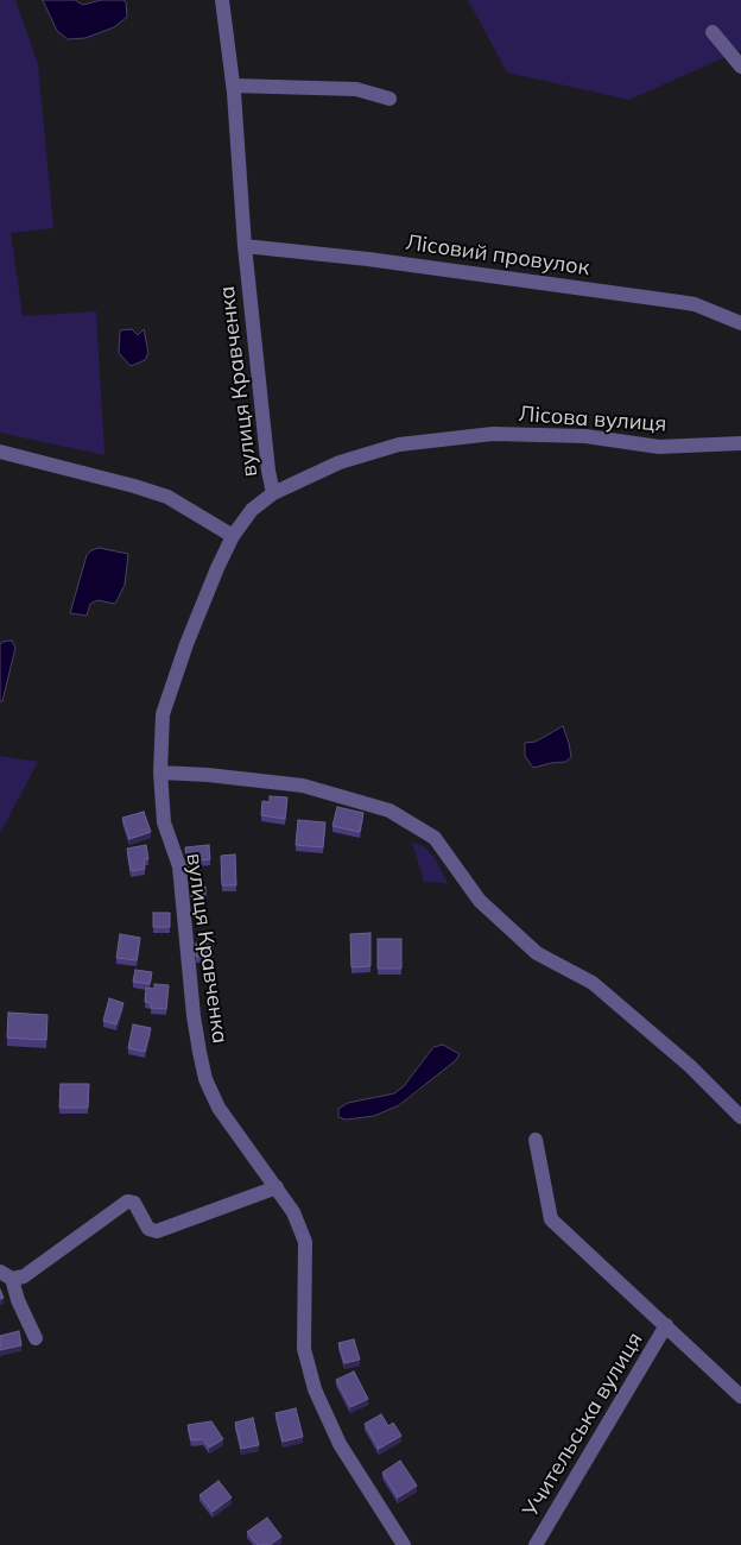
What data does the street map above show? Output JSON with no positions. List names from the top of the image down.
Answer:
{
  "streets": {
    "street": [
      "Лісовий провулок",
      "вулиця Кравченка",
      "Лісова вулиця",
      "Учительська вулиця"
    ]
  },
  "crossings": [
    ["Лісовий провулок", "вулиця Кравченка"],
    ["вулиця Кравченка", "Лісова вулиця"]
  ]
}
